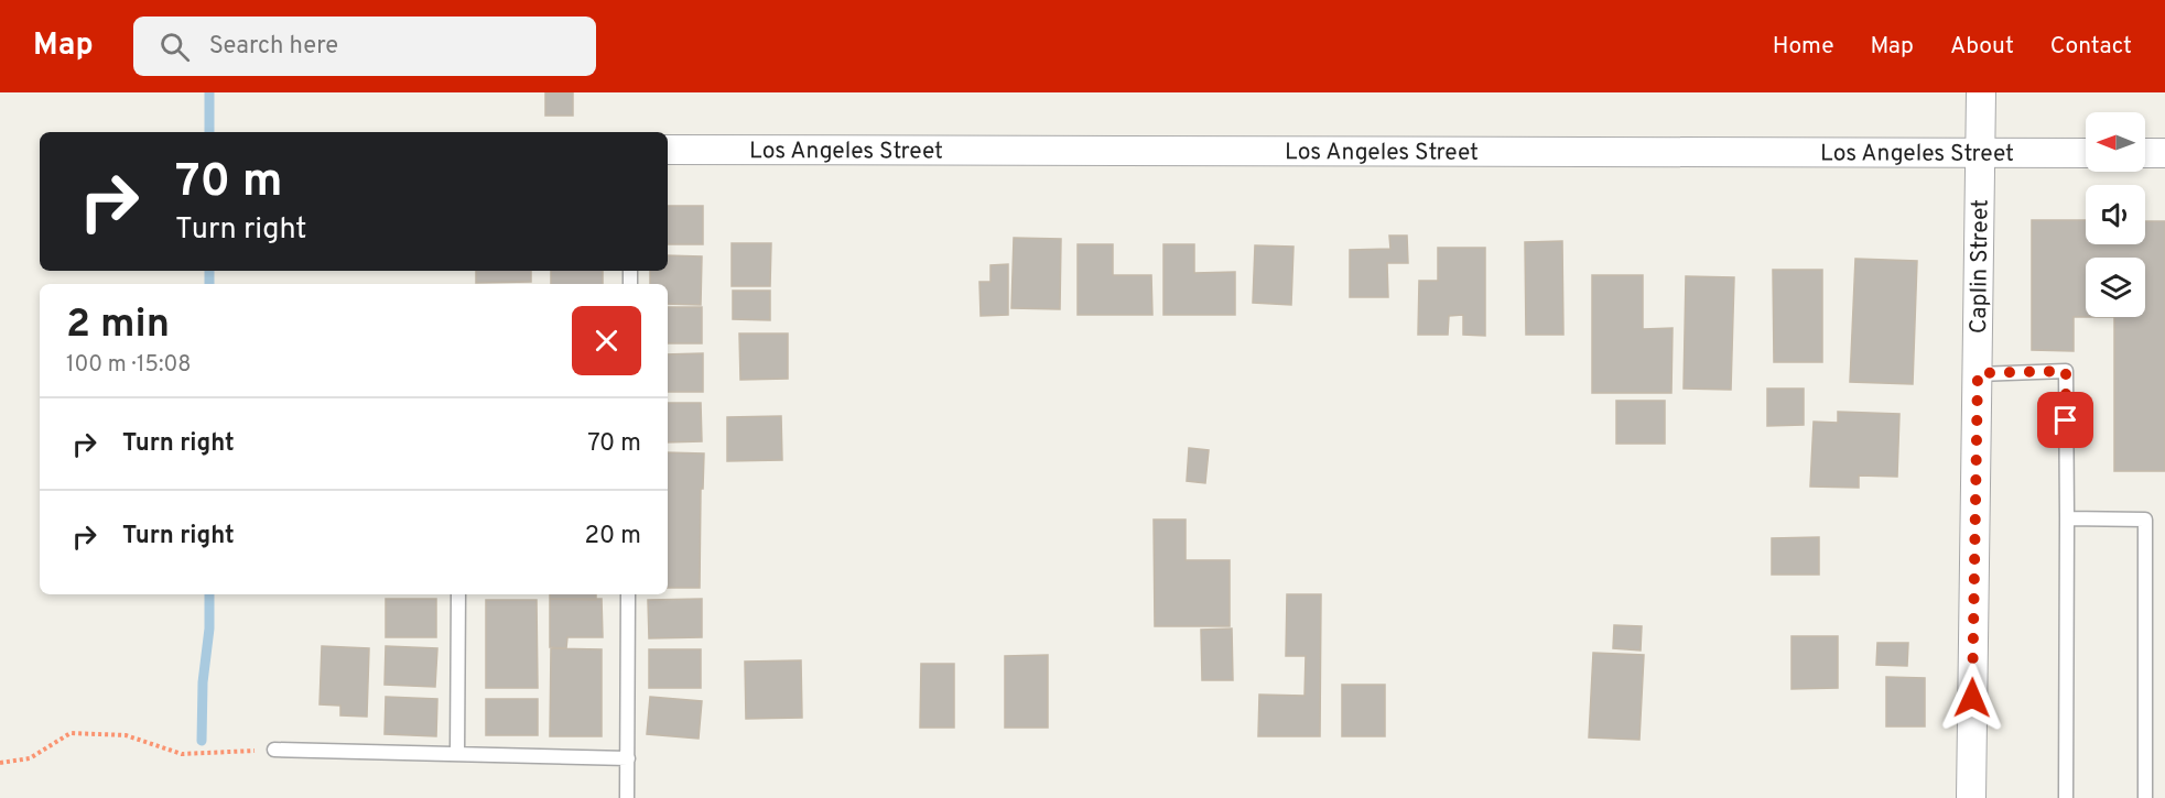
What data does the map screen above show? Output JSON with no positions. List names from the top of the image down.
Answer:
{
  "streets": {
    "street": ["Los Angeles Street", "Caplin Street"]
  },
  "crossings": [
    ["Los Angeles Street", "Caplin Street"]
  ],
  "north": "left",
  "page": {
    "header": "Map",
    "search": "Search here",
    "nav": [
      "Home",
      "Map",
      "About",
      "Contact"
    ],
    "turn": ["70 m", "Turn right"],
    "heading": ["2 min", "100 m · 15:08"],
    "list": [
      {
        "name": "Turn right",
        "value": "70 m"
      },
      {
        "name": "Turn right",
        "value": "20 m"
      }
    ]
  }
}
